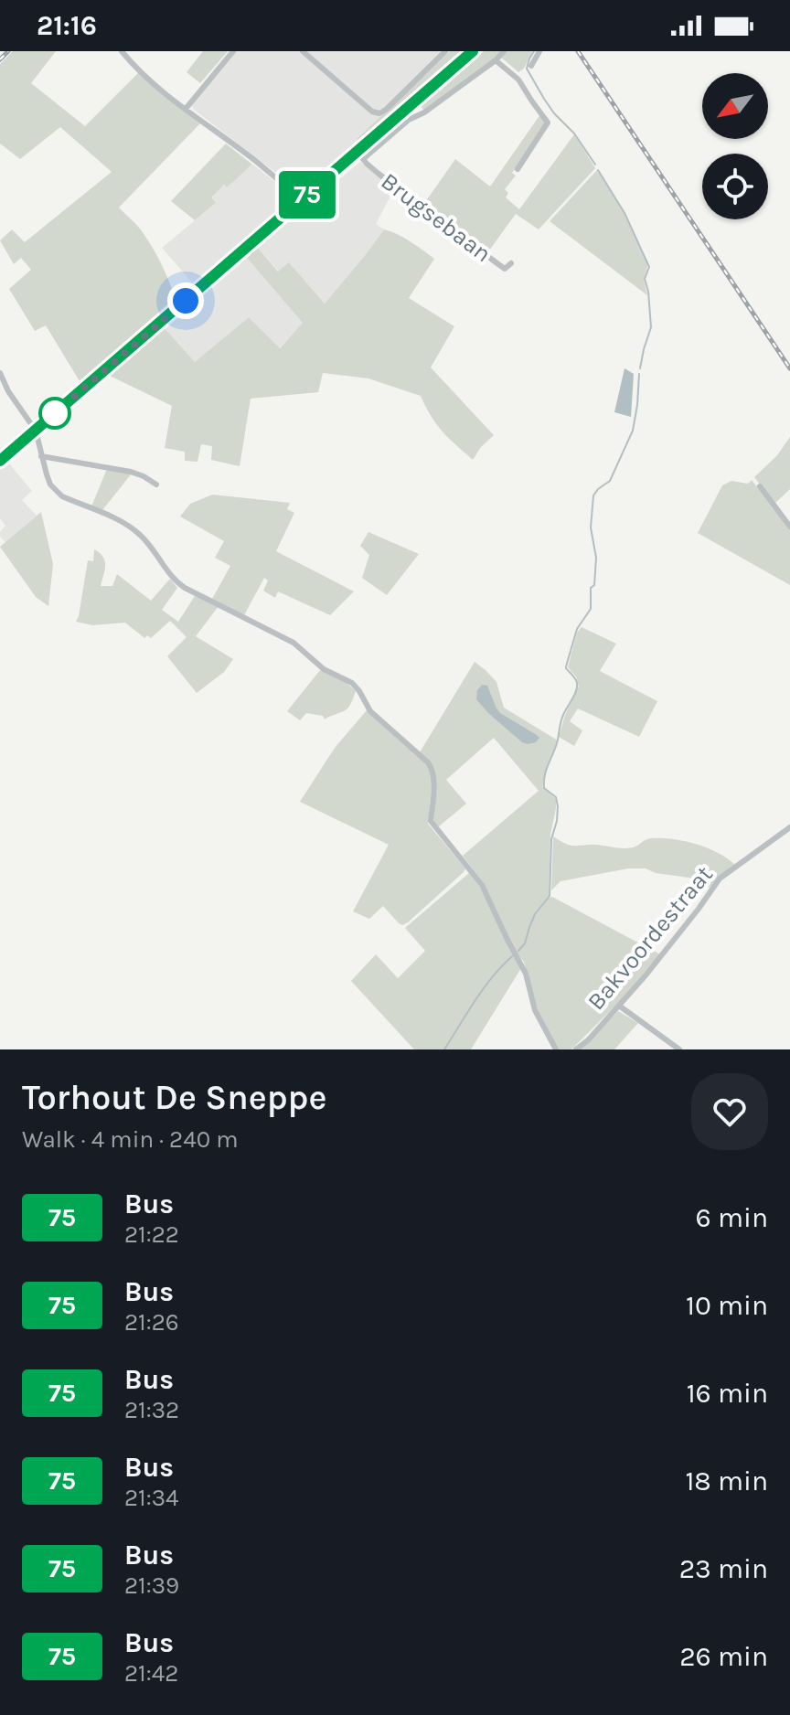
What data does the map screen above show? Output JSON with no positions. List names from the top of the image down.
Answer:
{
  "streets": {
    "main road": ["Brugsebaan"],
    "street": ["Bakvoordestraat"]
  },
  "lines": ["bus line 75"],
  "north": "bottom left",
  "page": {
    "status": "21:16",
    "on_map": "75",
    "heading": ["Torhout De Sneppe", "Walk · 4 min · 240 m"],
    "list": [
      {
        "mark": "75",
        "name": "Bus",
        "note": "21:22",
        "value": "6 min"
      },
      {
        "mark": "75",
        "name": "Bus",
        "note": "21:26",
        "value": "10 min"
      },
      {
        "mark": "75",
        "name": "Bus",
        "note": "21:32",
        "value": "16 min"
      },
      {
        "mark": "75",
        "name": "Bus",
        "note": "21:34",
        "value": "18 min"
      },
      {
        "mark": "75",
        "name": "Bus",
        "note": "21:39",
        "value": "23 min"
      },
      {
        "mark": "75",
        "name": "Bus",
        "note": "21:42",
        "value": "26 min"
      }
    ]
  }
}
